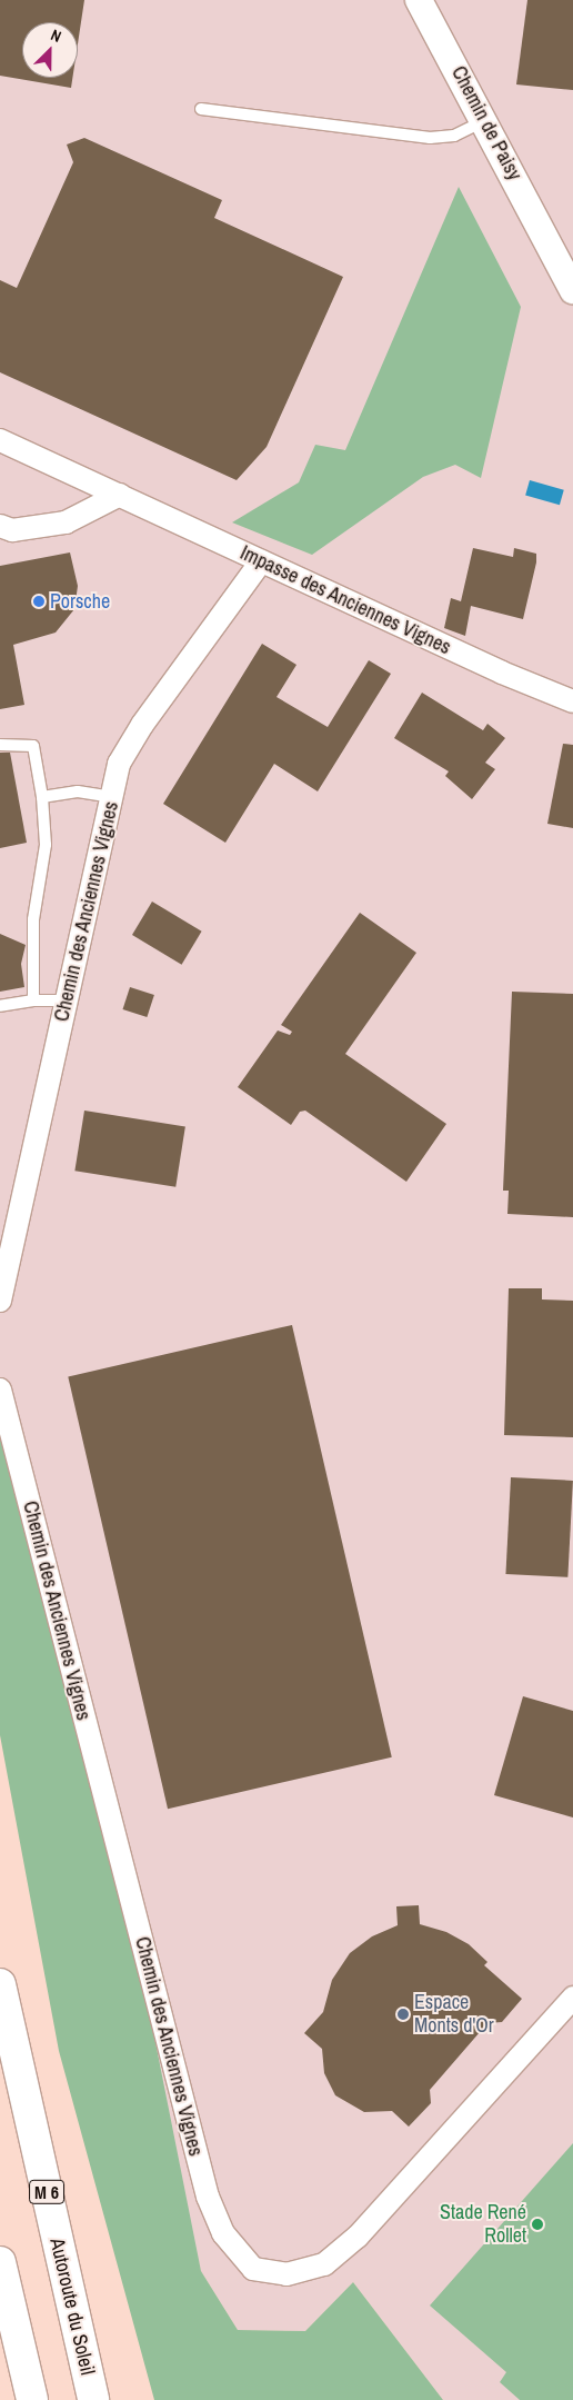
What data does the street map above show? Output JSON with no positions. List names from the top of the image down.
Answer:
{
  "streets": {
    "highway": ["M 6", "Autoroute du Soleil"],
    "street": ["Chemin de Paisy", "Impasse des Anciennes Vignes", "Chemin des Anciennes Vignes"]
  },
  "crossings": [
    ["Impasse des Anciennes Vignes", "Chemin des Anciennes Vignes"]
  ],
  "places": ["Porsche", "Espace Monts d'Or", "Stade René Rollet"],
  "north": "top right"
}
